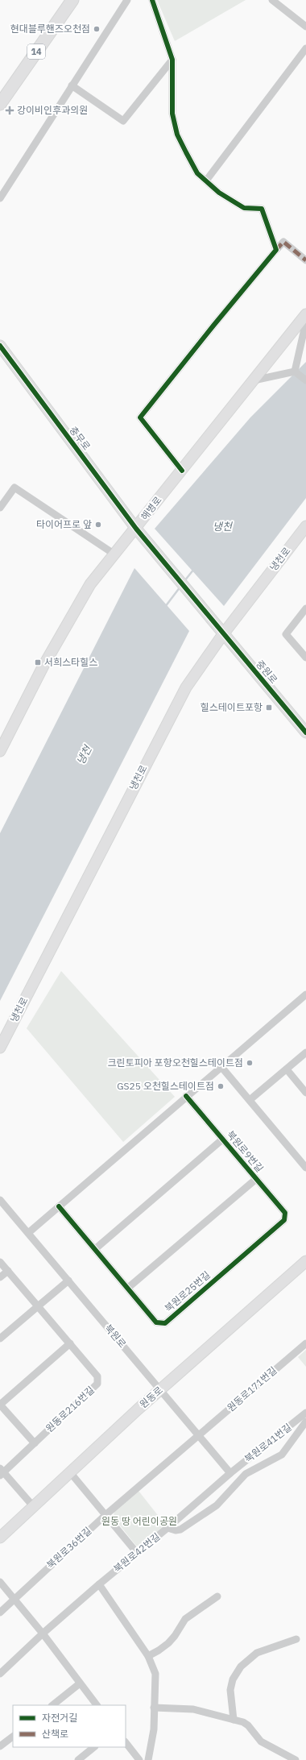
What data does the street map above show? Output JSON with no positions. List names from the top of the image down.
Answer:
{
  "streets": {
    "main road": ["14"],
    "street": [
      "충무로",
      "해병로",
      "냉천로",
      "중원로",
      "북원로9번길",
      "북원로25번길",
      "북원로",
      "원동로171번길",
      "원동로",
      "원동로216번길",
      "북원로41번길",
      "북원로36번길",
      "북원로42번길"
    ]
  },
  "crossings": [
    ["충무로", "해병로"],
    ["충무로", "중원로"],
    ["냉천로", "중원로"],
    ["북원로9번길", "북원로25번길"],
    ["북원로", "원동로171번길"],
    ["북원로", "원동로"],
    ["북원로", "북원로41번길"],
    ["북원로", "북원로36번길"],
    ["북원로", "북원로42번길"],
    ["원동로171번길", "북원로36번길"],
    ["원동로", "원동로216번길"],
    ["북원로41번길", "북원로42번길"]
  ],
  "water": ["냉천"],
  "parks": ["원동 땅 어린이공원"],
  "places": {
    "other": [
      "현대블루핸즈오천점",
      "타이어프로 앞",
      "크린토피아 포항오천힐스테이트점",
      "GS25 오천힐스테이트점"
    ],
    "health": ["강이비인후과의원"],
    "transit": ["서희스타힐스", "힐스테이트포항"]
  },
  "legend": ["자전거길", "산책로"]
}
